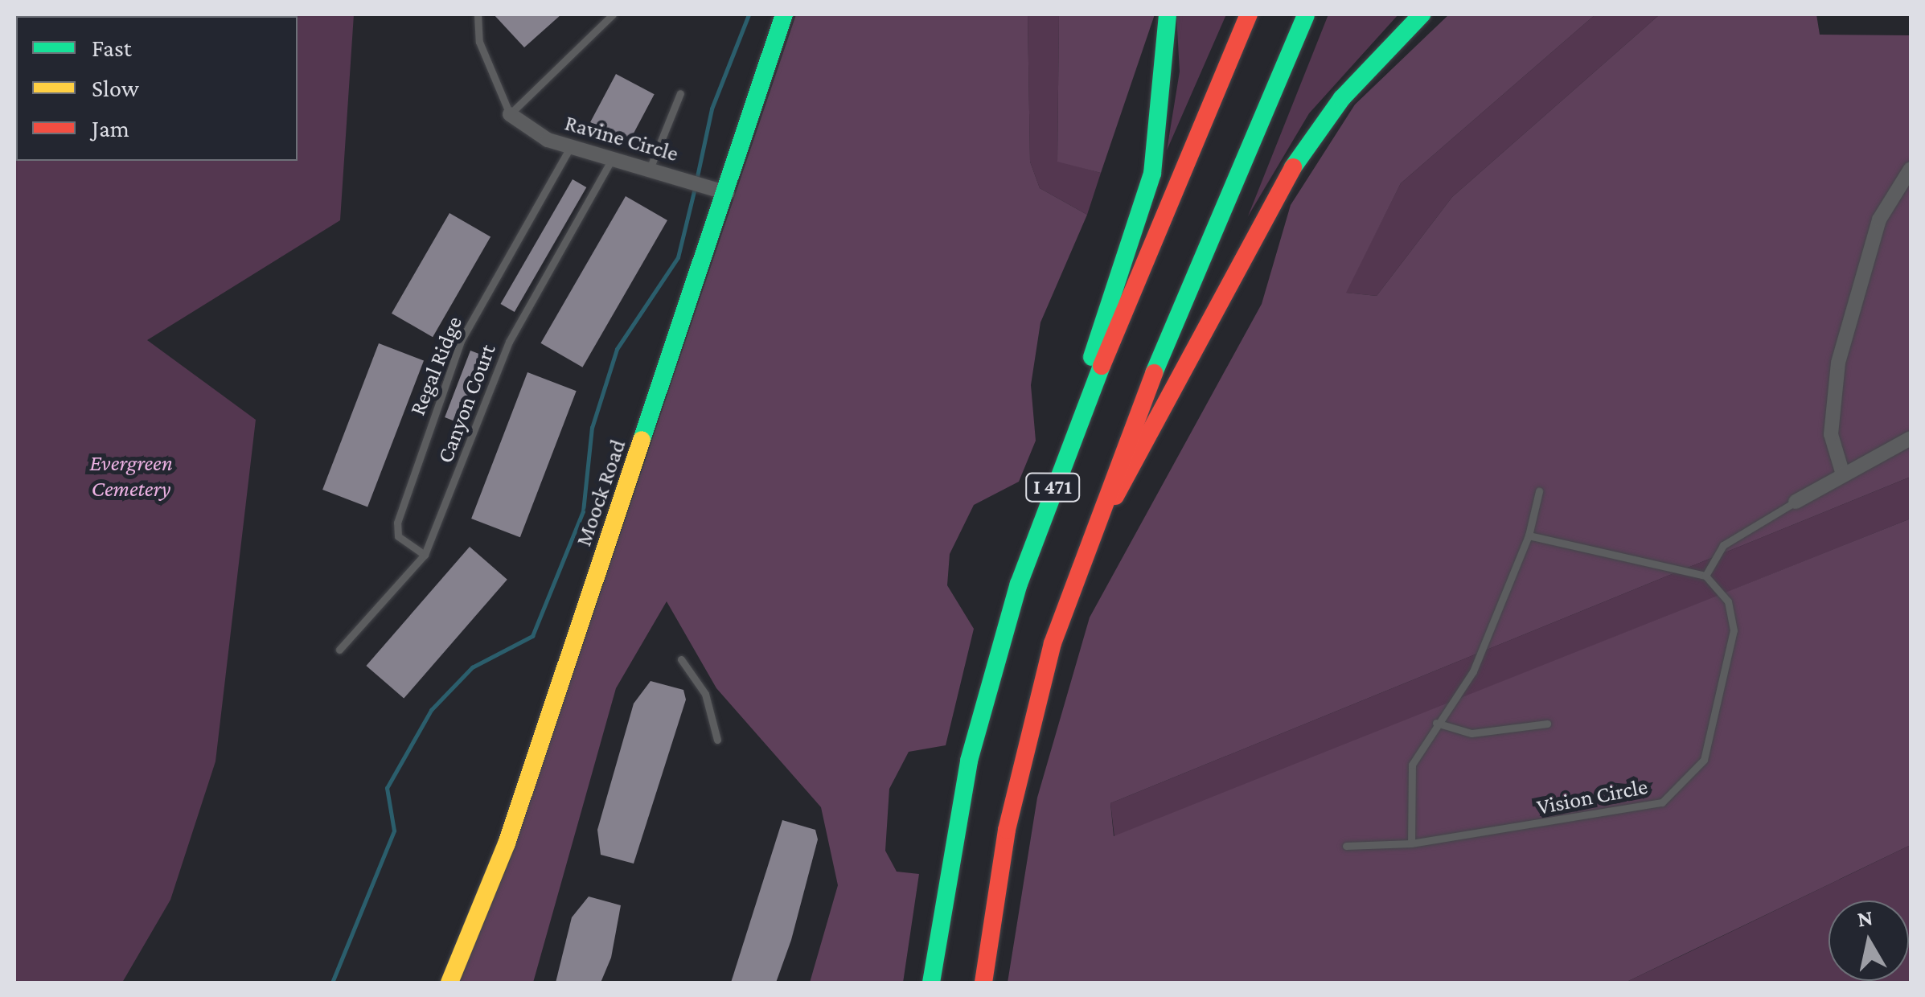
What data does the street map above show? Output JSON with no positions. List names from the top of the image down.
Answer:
{
  "streets": {
    "main road": ["I 471", "Moock Road"],
    "street": ["Ravine Circle"],
    "lane": ["Regal Ridge", "Canyon Court", "Vision Circle"]
  },
  "crossings": [
    ["Ravine Circle", "Regal Ridge"],
    ["Ravine Circle", "Canyon Court"],
    ["Ravine Circle", "Moock Road"],
    ["Regal Ridge", "Canyon Court"]
  ],
  "parks": ["Evergreen Cemetery"],
  "legend": ["Fast", "Slow", "Jam"],
  "north": "top"
}
